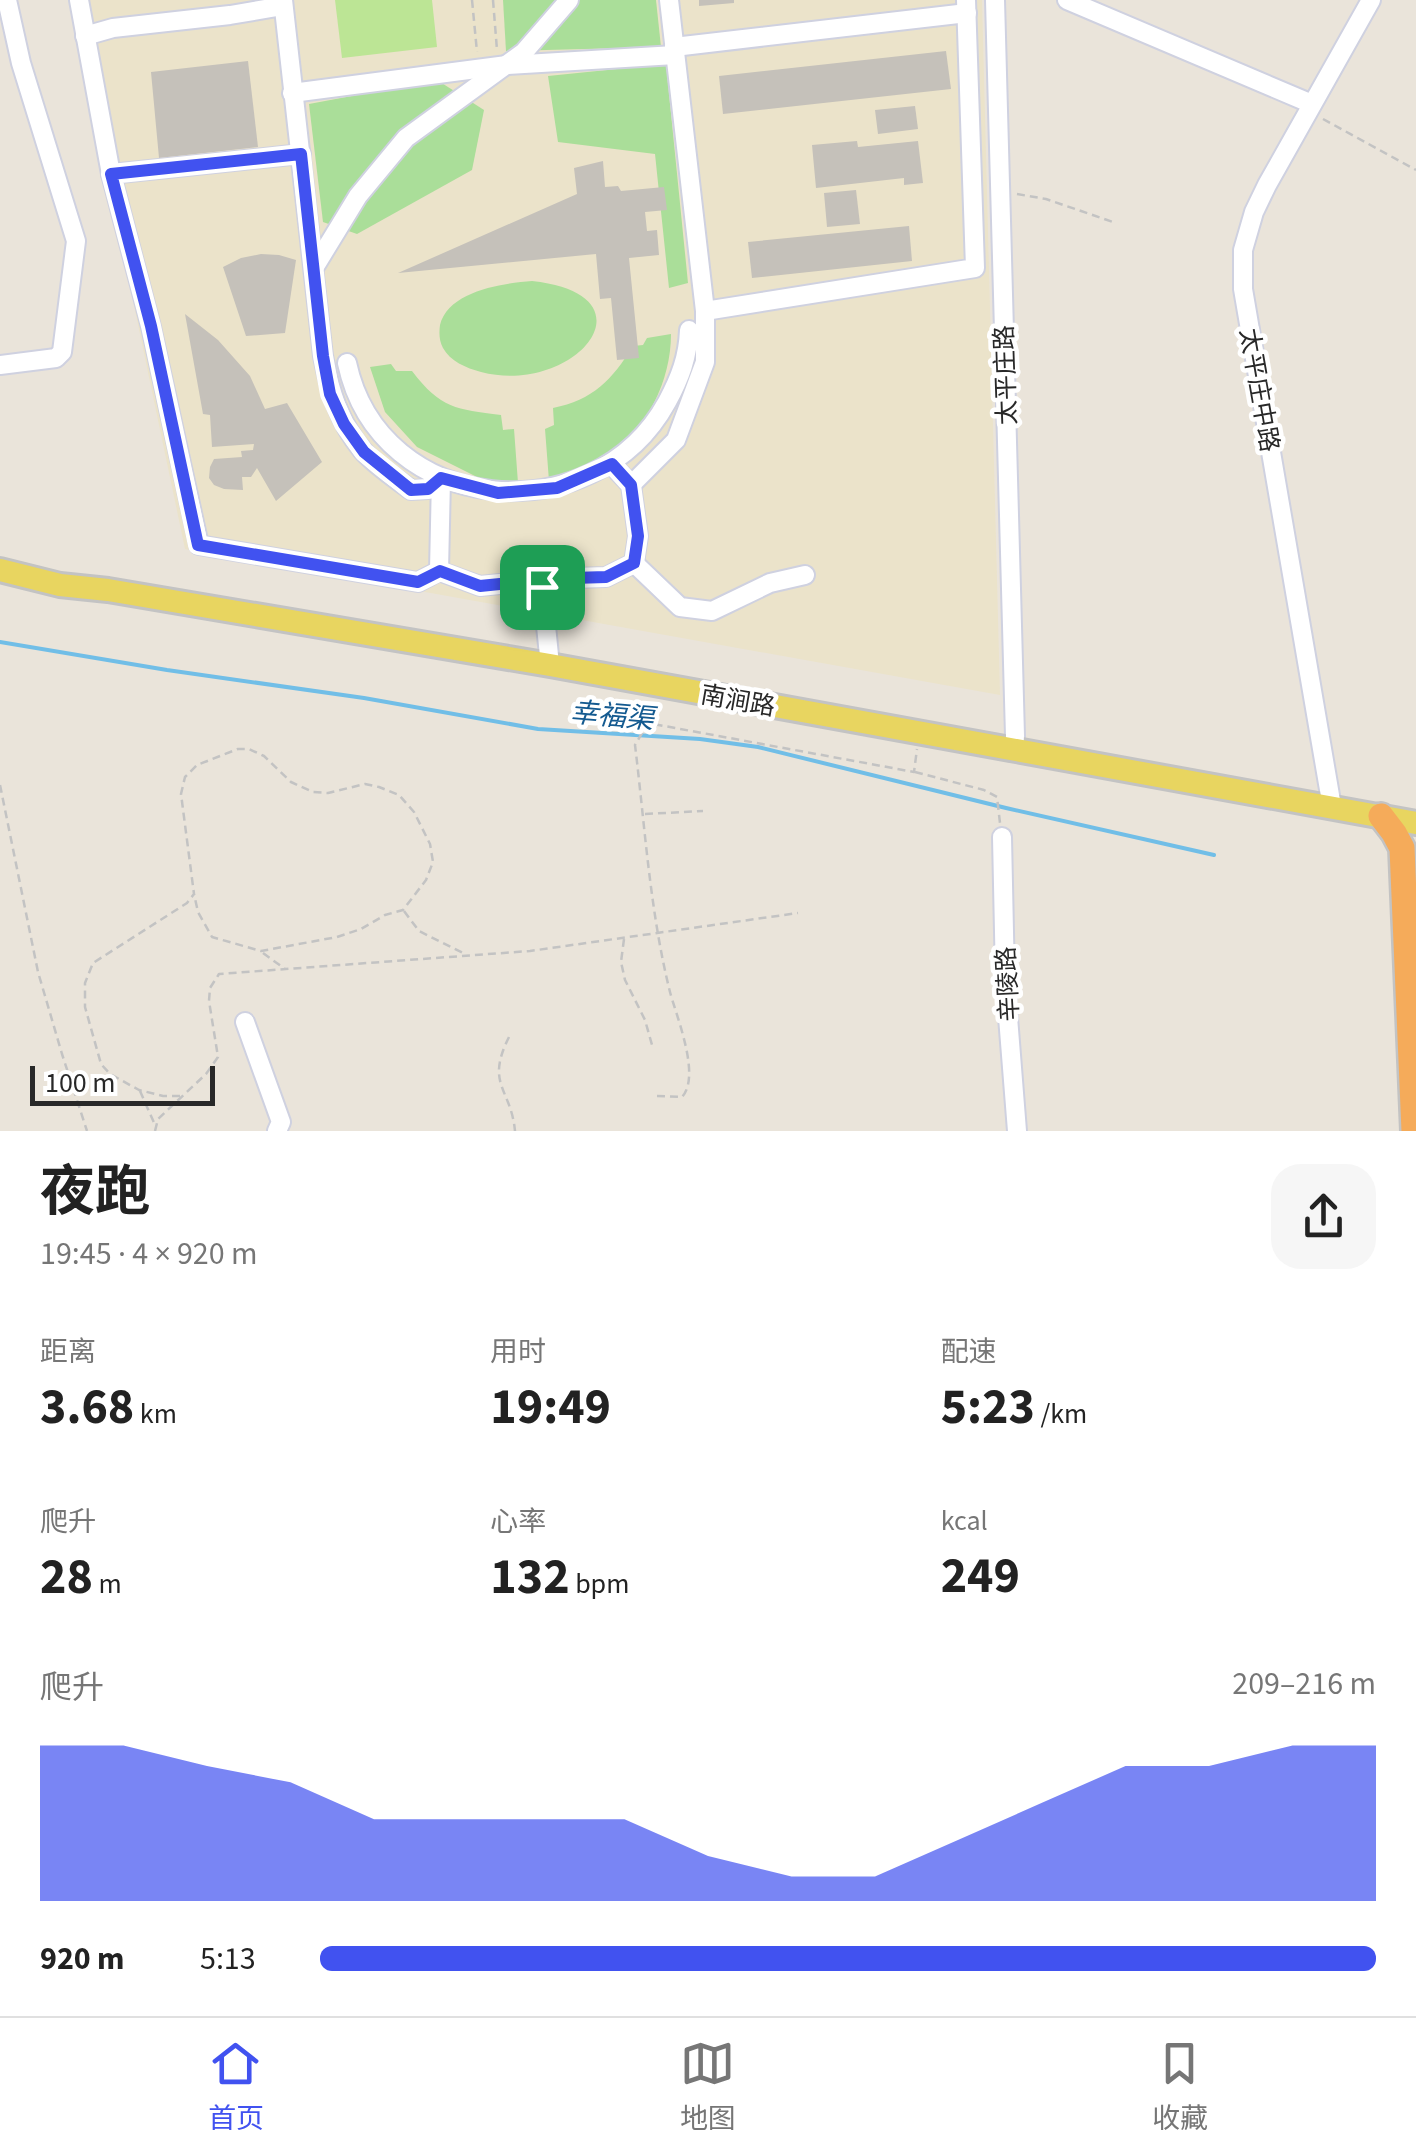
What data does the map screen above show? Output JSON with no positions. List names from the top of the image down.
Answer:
{
  "streets": {
    "main road": ["南涧路"],
    "street": ["太平庄路", "太平庄中路", "辛陵路"]
  },
  "crossings": [
    ["太平庄路", "南涧路"],
    ["太平庄中路", "南涧路"]
  ],
  "water": ["幸福渠"],
  "scale_bar": "100 m",
  "page": {
    "scale": "100 m",
    "heading": ["夜跑", "19:45 · 4 × 920 m"],
    "stats": [
      ["距离", "3.68 km"],
      ["用时", "19:49"],
      ["配速", "5:23 /km"],
      ["爬升", "28 m"],
      ["心率", "132 bpm"],
      ["kcal", "249"]
    ],
    "chart": ["爬升", "209–216 m"],
    "list": [
      {
        "name": "920 m",
        "note": "5:13"
      }
    ],
    "tabs": ["首页", "地图", "收藏"]
  }
}
